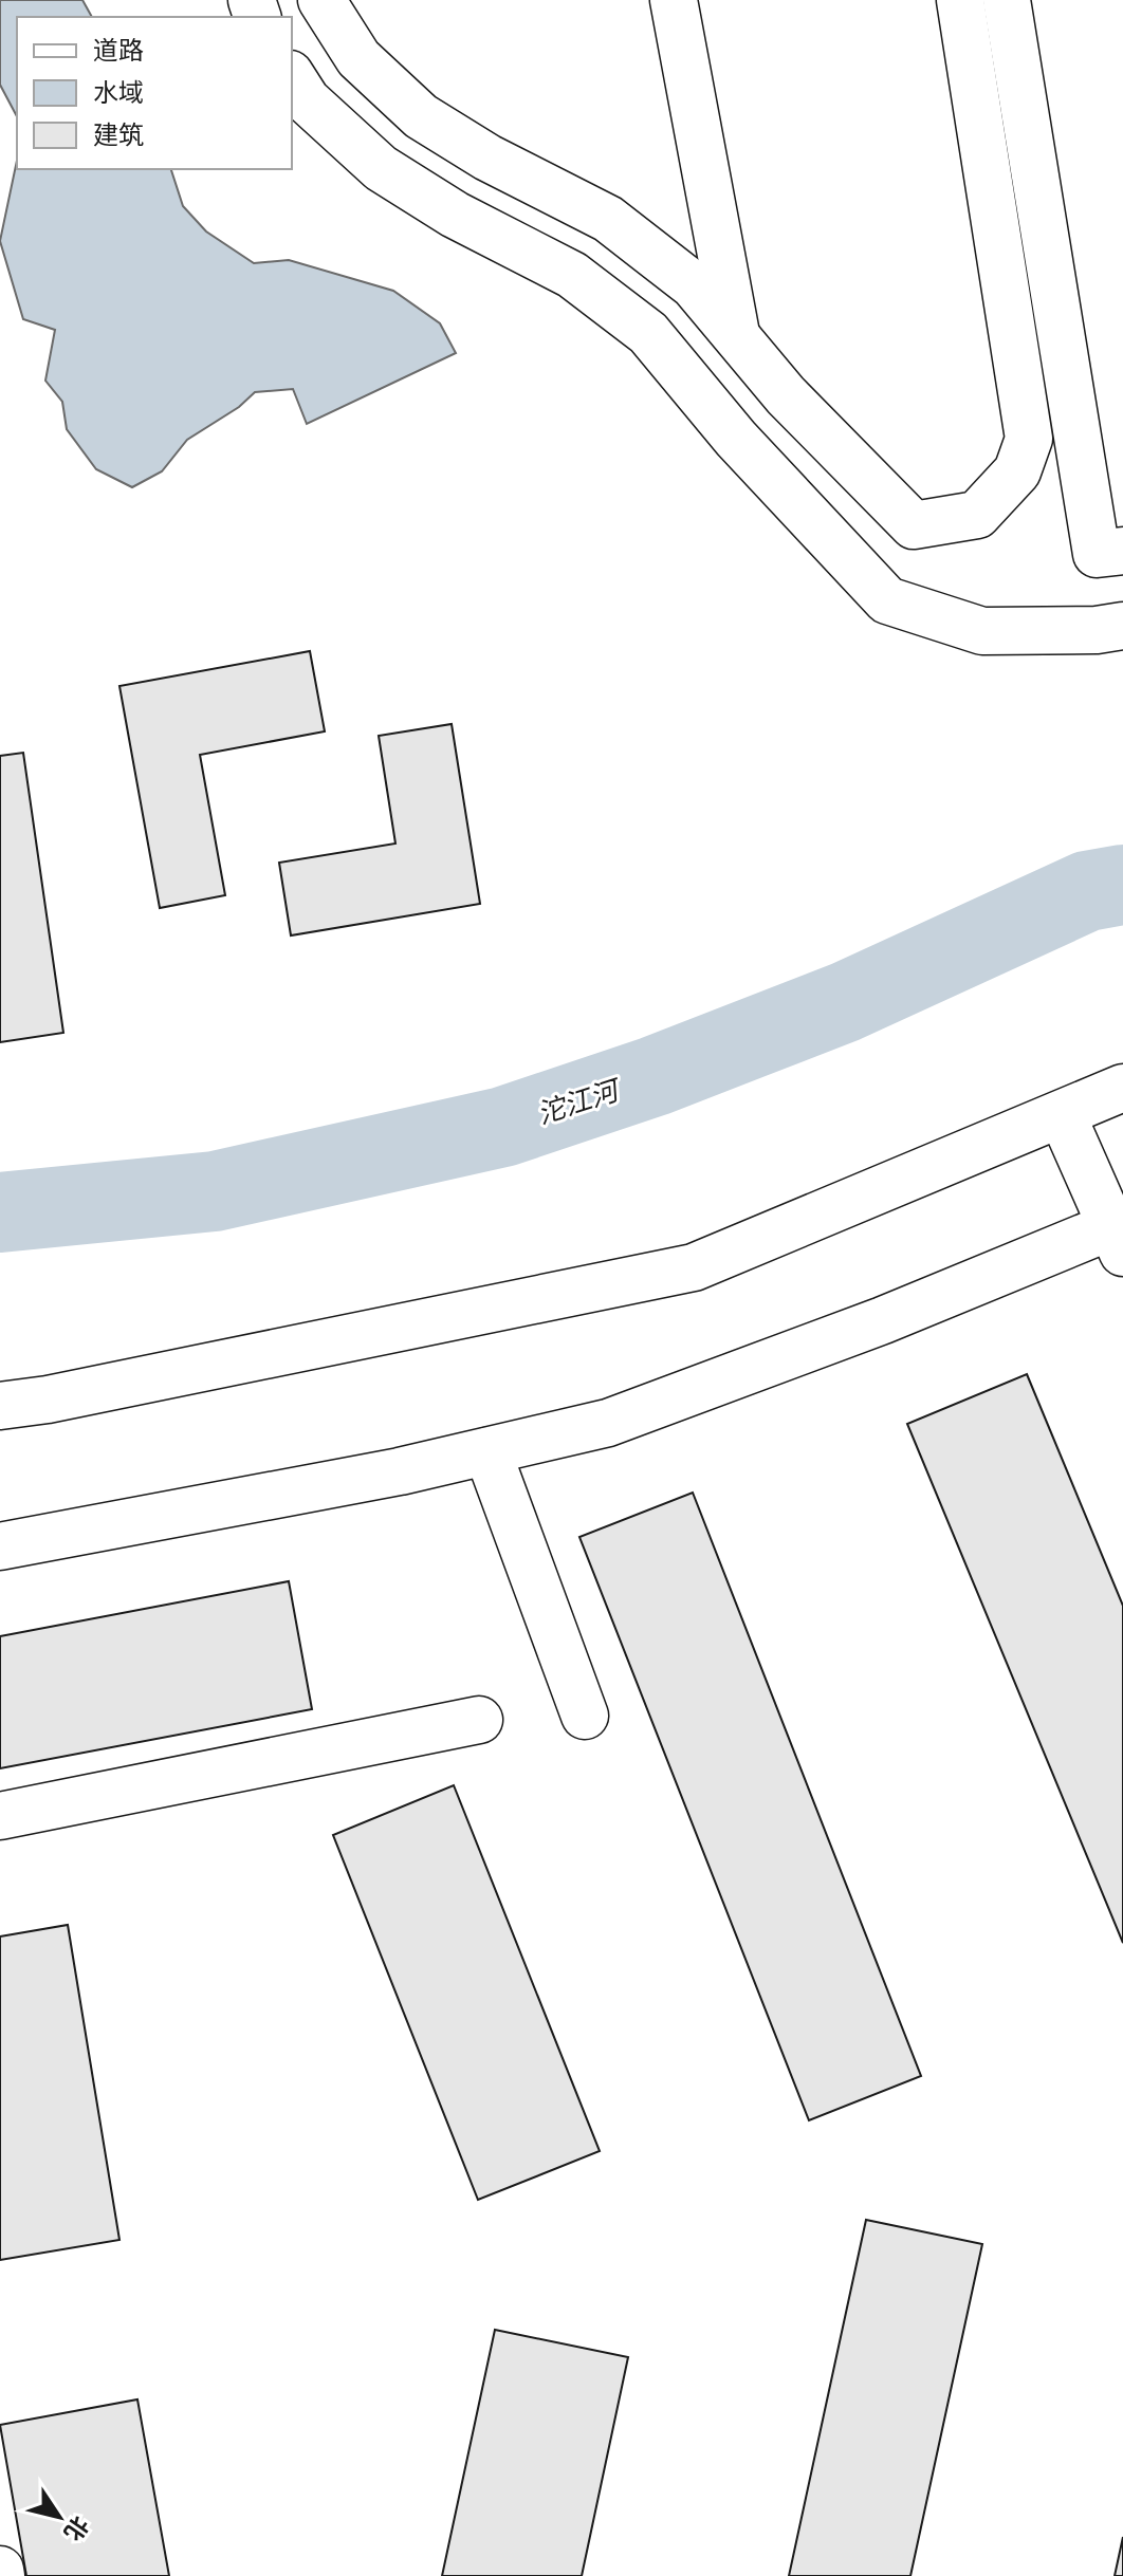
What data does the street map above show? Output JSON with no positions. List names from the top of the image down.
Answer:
{
  "water": ["沱江河"],
  "legend": ["道路", "水域", "建筑"],
  "north": "bottom right"
}
